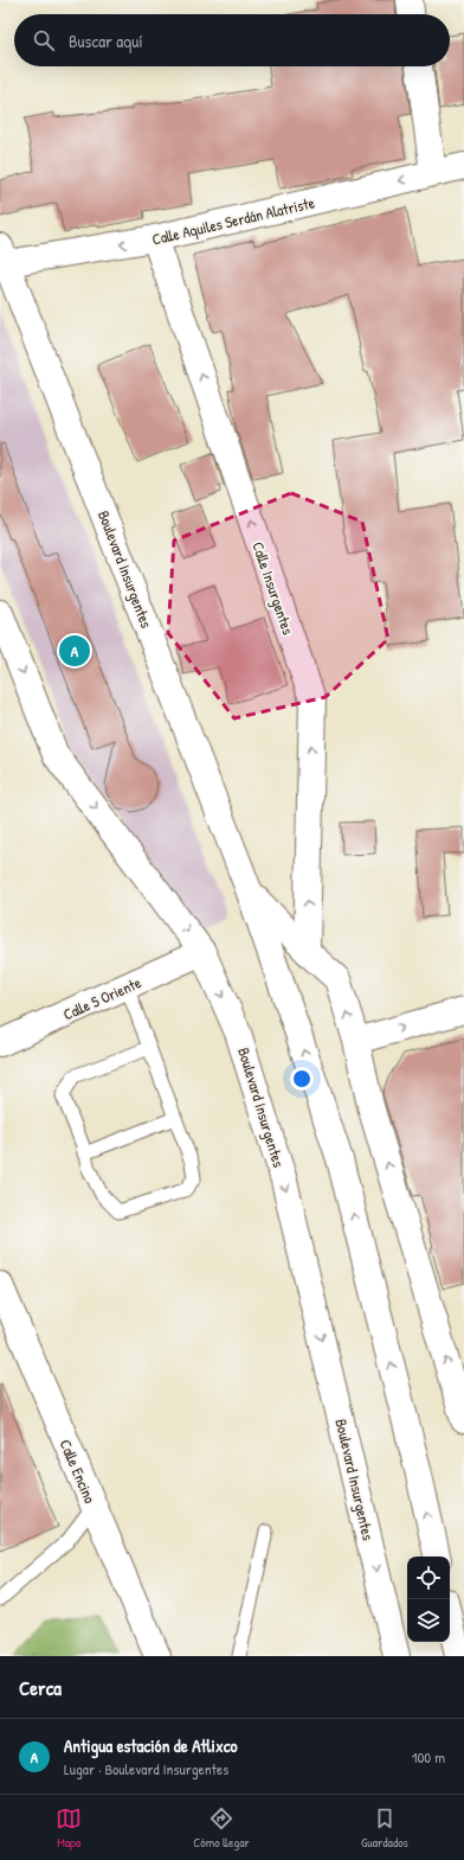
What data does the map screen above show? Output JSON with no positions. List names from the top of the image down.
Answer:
{
  "streets": {
    "main road": [
      "Calle Aquiles Serdán Alatriste",
      "Boulevard Insurgentes",
      "Calle Insurgentes",
      "Calle 5 Oriente",
      "Calle Encino"
    ]
  },
  "crossings": [
    ["Calle Aquiles Serdán Alatriste", "Boulevard Insurgentes"],
    ["Calle Aquiles Serdán Alatriste", "Calle Insurgentes"],
    ["Boulevard Insurgentes", "Calle Insurgentes"],
    ["Boulevard Insurgentes", "Calle 5 Oriente"]
  ],
  "one_way": ["Calle Aquiles Serdán Alatriste", "Calle Insurgentes"],
  "page": {
    "search": "Buscar aquí",
    "pins": "A",
    "heading": "Cerca",
    "list": [
      {
        "mark": "A",
        "name": "Antigua estación de Atlixco",
        "note": "Lugar · Boulevard Insurgentes",
        "value": "100 m"
      }
    ],
    "nav": ["Mapa", "Cómo llegar", "Guardados"]
  }
}
